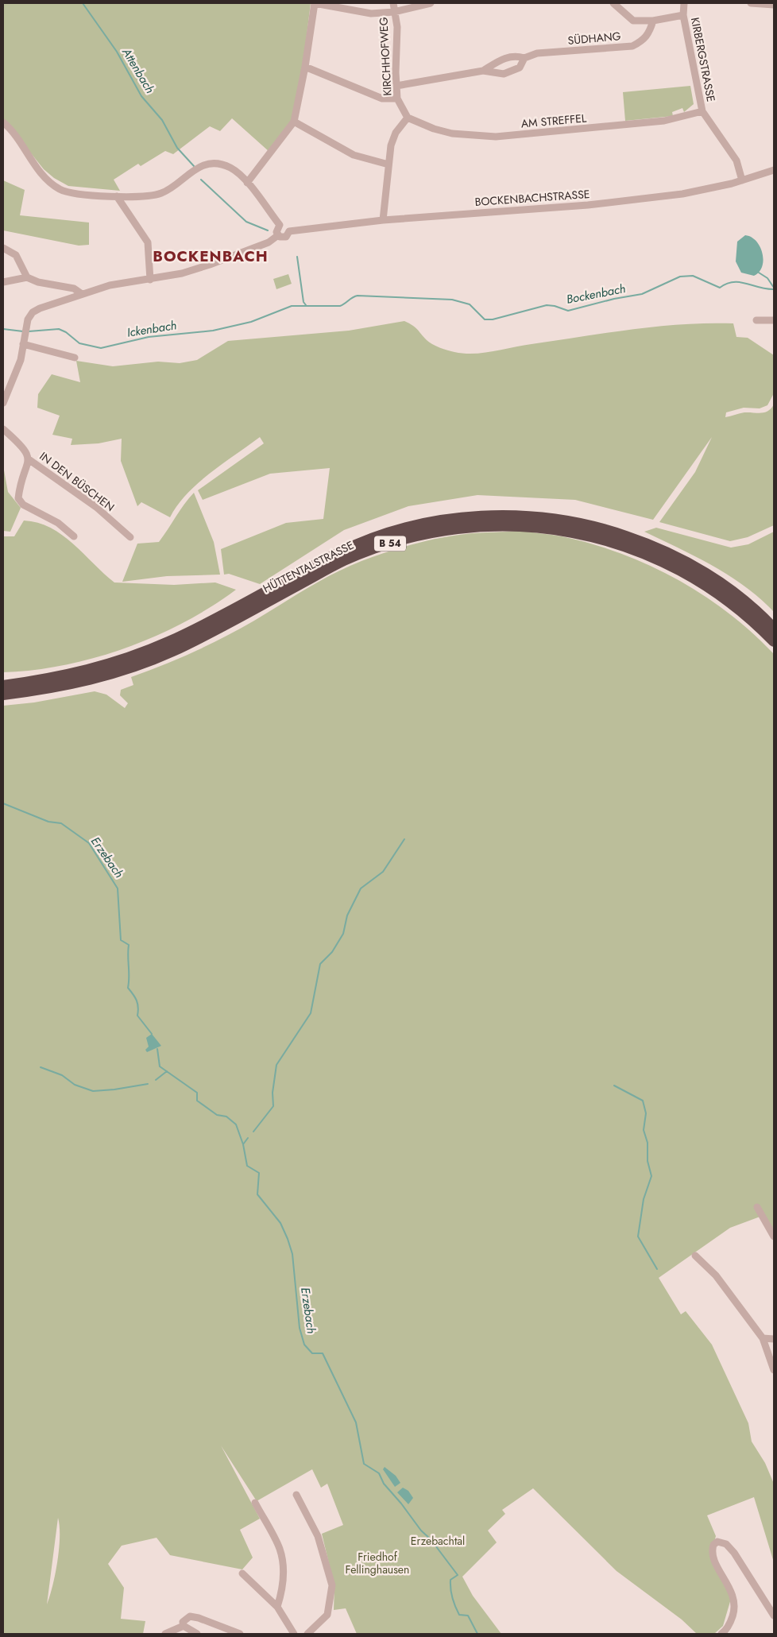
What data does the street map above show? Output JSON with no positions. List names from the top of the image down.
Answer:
{
  "streets": {
    "highway": ["B 54", "HÜTTENTALSTRASSE"],
    "street": [
      "SÜDHANG",
      "KIRCHHOFWEG",
      "KIRBERGSTRASSE",
      "AM STREFFEL",
      "BOCKENBACHSTRASSE",
      "IN DEN BÜSCHEN"
    ]
  },
  "crossings": [
    ["SÜDHANG", "KIRCHHOFWEG"],
    ["KIRCHHOFWEG", "AM STREFFEL"],
    ["KIRBERGSTRASSE", "AM STREFFEL"],
    ["KIRBERGSTRASSE", "BOCKENBACHSTRASSE"]
  ],
  "districts": ["BOCKENBACH"],
  "water": [
    "Attenbach",
    "Bockenbach",
    "Ickenbach",
    "Erzebach"
  ],
  "parks": ["Erzebachtal", "Friedhof Fellinghausen"]
}
